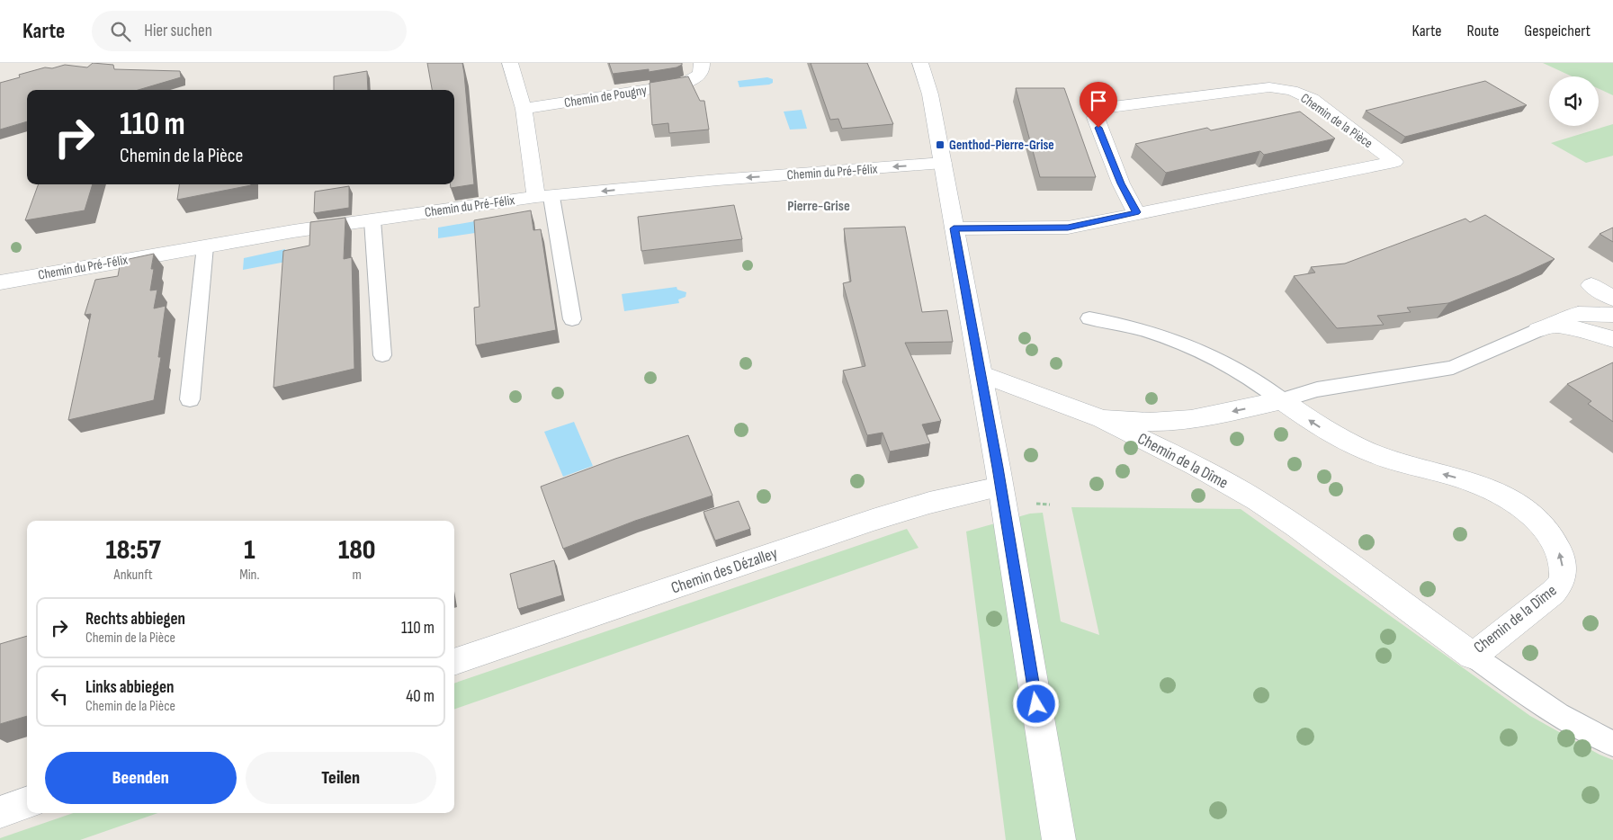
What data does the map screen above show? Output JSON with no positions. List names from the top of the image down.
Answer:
{
  "streets": {
    "street": [
      "Chemin de Pougny",
      "Chemin de la Pièce",
      "Chemin du Pré-Félix",
      "Chemin de la Dîme",
      "Chemin des Dézalley"
    ]
  },
  "one_way": ["Chemin du Pré-Félix"],
  "districts": ["Pierre-Grise"],
  "places": {
    "transit": ["Genthod-Pierre-Grise"]
  },
  "page": {
    "header": "Karte",
    "search": "Hier suchen",
    "nav": ["Karte", "Route", "Gespeichert"],
    "turn": ["110 m", "Chemin de la Pièce"],
    "eta": [
      "18:57",
      "Ankunft",
      "1",
      "Min.",
      "180",
      "m"
    ],
    "list": [
      {
        "name": "Rechts abbiegen",
        "note": "Chemin de la Pièce",
        "value": "110 m"
      },
      {
        "name": "Links abbiegen",
        "note": "Chemin de la Pièce",
        "value": "40 m"
      }
    ],
    "buttons": ["Beenden", "Teilen"]
  }
}
